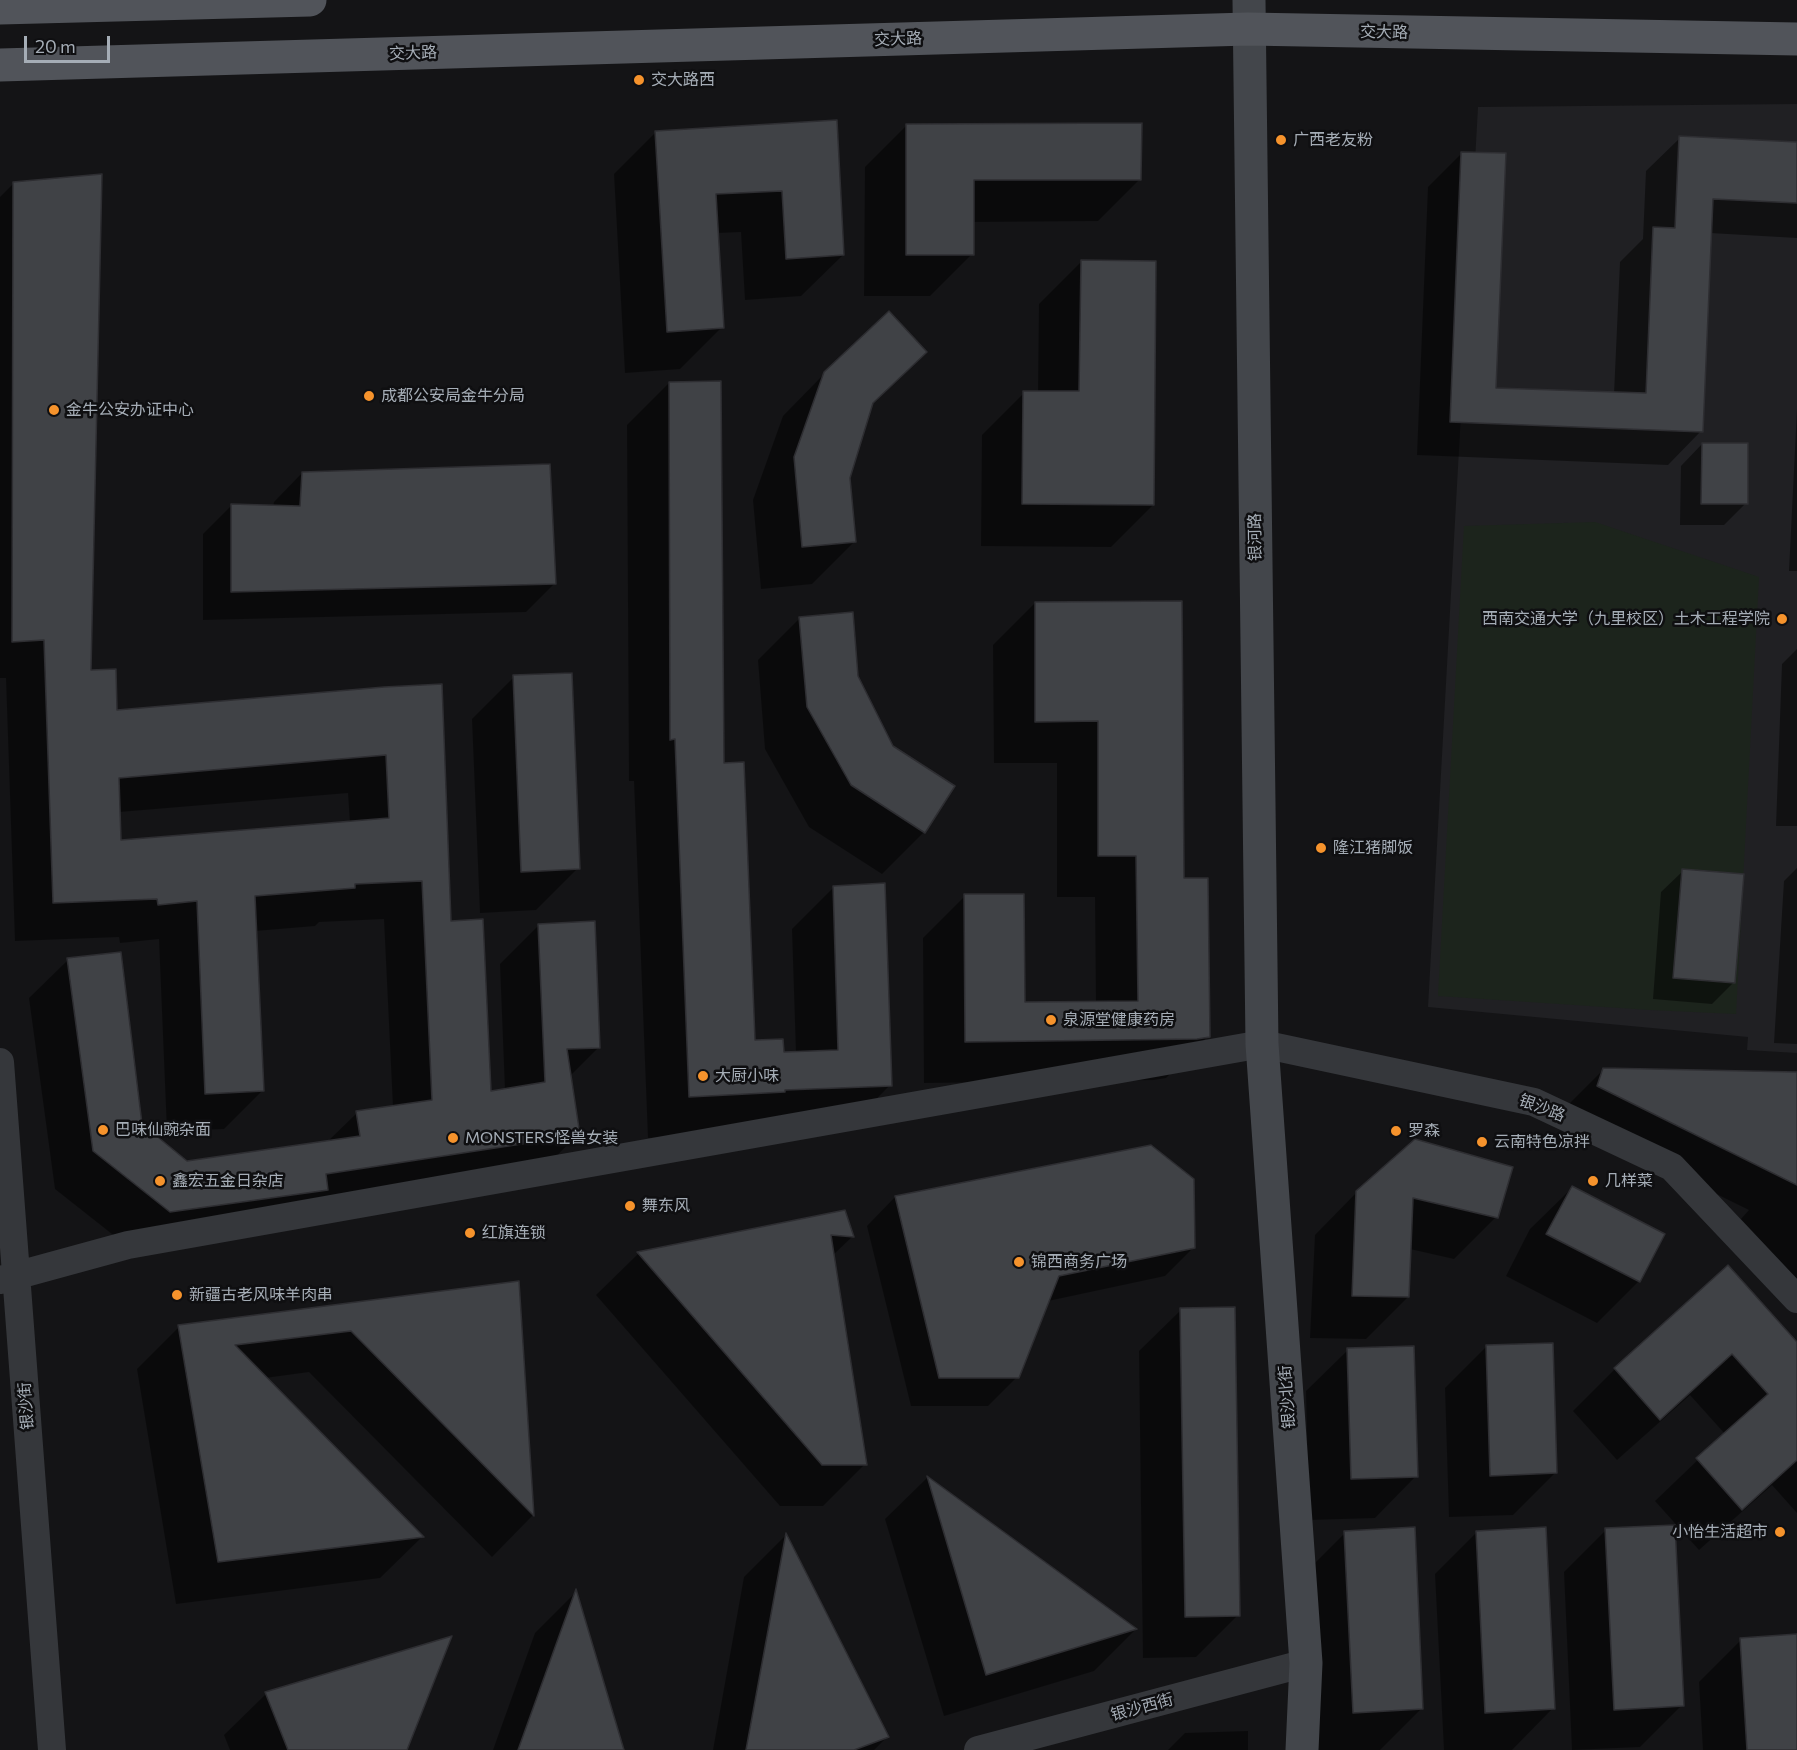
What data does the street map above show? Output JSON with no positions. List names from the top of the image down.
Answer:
{
  "streets": {
    "main road": ["交大路"],
    "street": [
      "银河路",
      "银沙路",
      "银沙北街",
      "银沙街",
      "银沙西街"
    ]
  },
  "crossings": [
    ["交大路", "银河路"],
    ["银河路", "银沙路"],
    ["银河路", "银沙北街"],
    ["银沙路", "银沙北街"],
    ["银沙北街", "银沙西街"]
  ],
  "places": [
    "交大路西",
    "广西老友粉",
    "成都公安局金牛分局",
    "金牛公安办证中心",
    "西南交通大学（九里校区）土木工程学院",
    "隆江猪脚饭",
    "泉源堂健康药房",
    "大厨小味",
    "巴味仙豌杂面",
    "罗森",
    "MONSTERS怪兽女装",
    "云南特色凉拌",
    "鑫宏五金日杂店",
    "几样菜",
    "舞东风",
    "红旗连锁",
    "锦西商务广场",
    "新疆古老风味羊肉串",
    "小怡生活超市"
  ],
  "scale_bar": "20 m"
}
